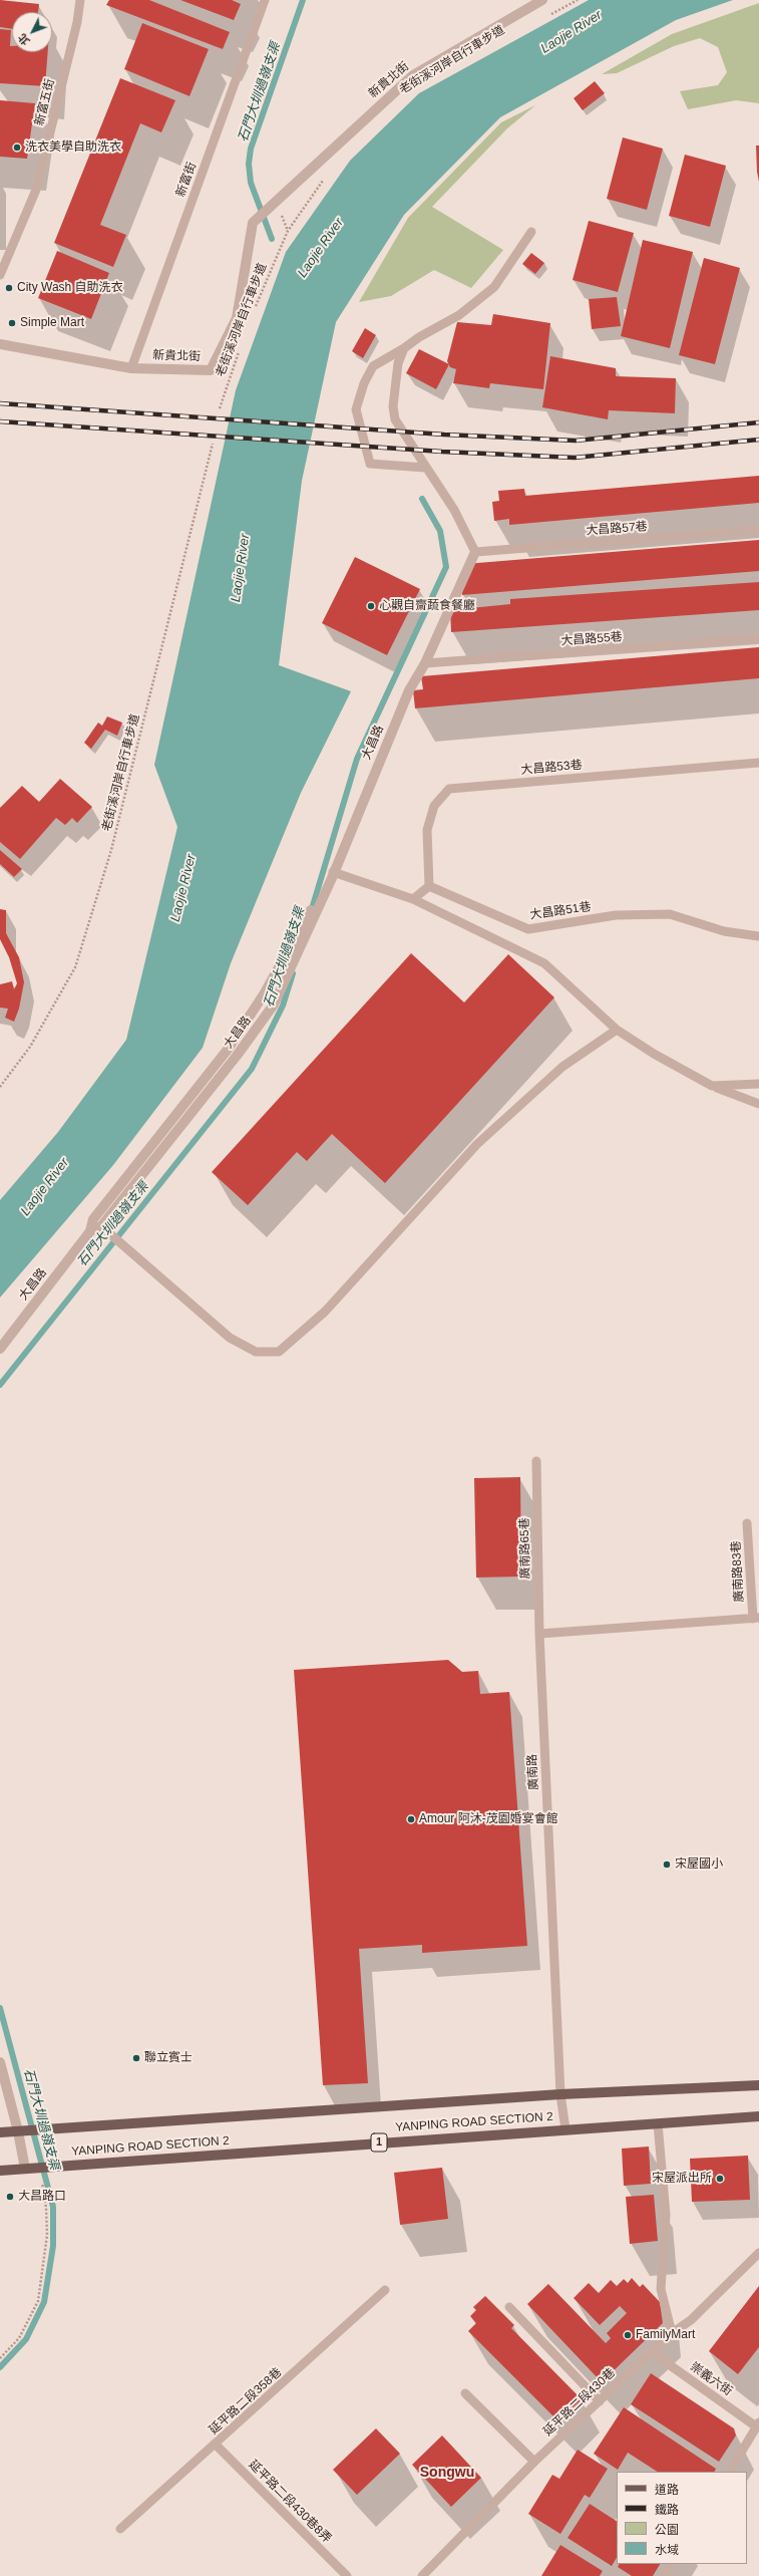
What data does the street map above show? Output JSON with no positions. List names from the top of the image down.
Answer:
{
  "streets": {
    "main road": ["YANPING ROAD SECTION 2", "1"],
    "street": ["新貴北街", "大昌路"],
    "lane": [
      "新富五街",
      "新富街",
      "大昌路57巷",
      "大昌路55巷",
      "大昌路53巷",
      "大昌路51巷",
      "廣南路65巷",
      "廣南路83巷",
      "廣南路",
      "崇義六街",
      "延平路二段358巷",
      "延平路二段430巷",
      "延平路二段430巷8弄"
    ],
    "path": ["老街溪河岸自行車步道"]
  },
  "crossings": [
    ["新貴北街", "新富街"],
    ["大昌路57巷", "大昌路"],
    ["大昌路55巷", "大昌路"],
    ["大昌路53巷", "大昌路51巷"],
    ["廣南路65巷", "廣南路"],
    ["廣南路", "YANPING ROAD SECTION 2"],
    ["崇義六街", "延平路二段430巷"],
    ["延平路二段358巷", "延平路二段430巷8弄"]
  ],
  "districts": ["Songwu"],
  "water": ["Laojie River", "石門大圳過嶺支渠"],
  "places": [
    "洗衣美學自助洗衣",
    "City Wash 自助洗衣",
    "Simple Mart",
    "心觀自齋蔬食餐廳",
    "Amour 阿沐-茂園婚宴會館",
    "宋屋國小",
    "聯立賓士",
    "宋屋派出所",
    "大昌路口",
    "FamilyMart"
  ],
  "legend": [
    "道路",
    "鐵路",
    "公園",
    "水域"
  ],
  "north": "bottom left"
}
